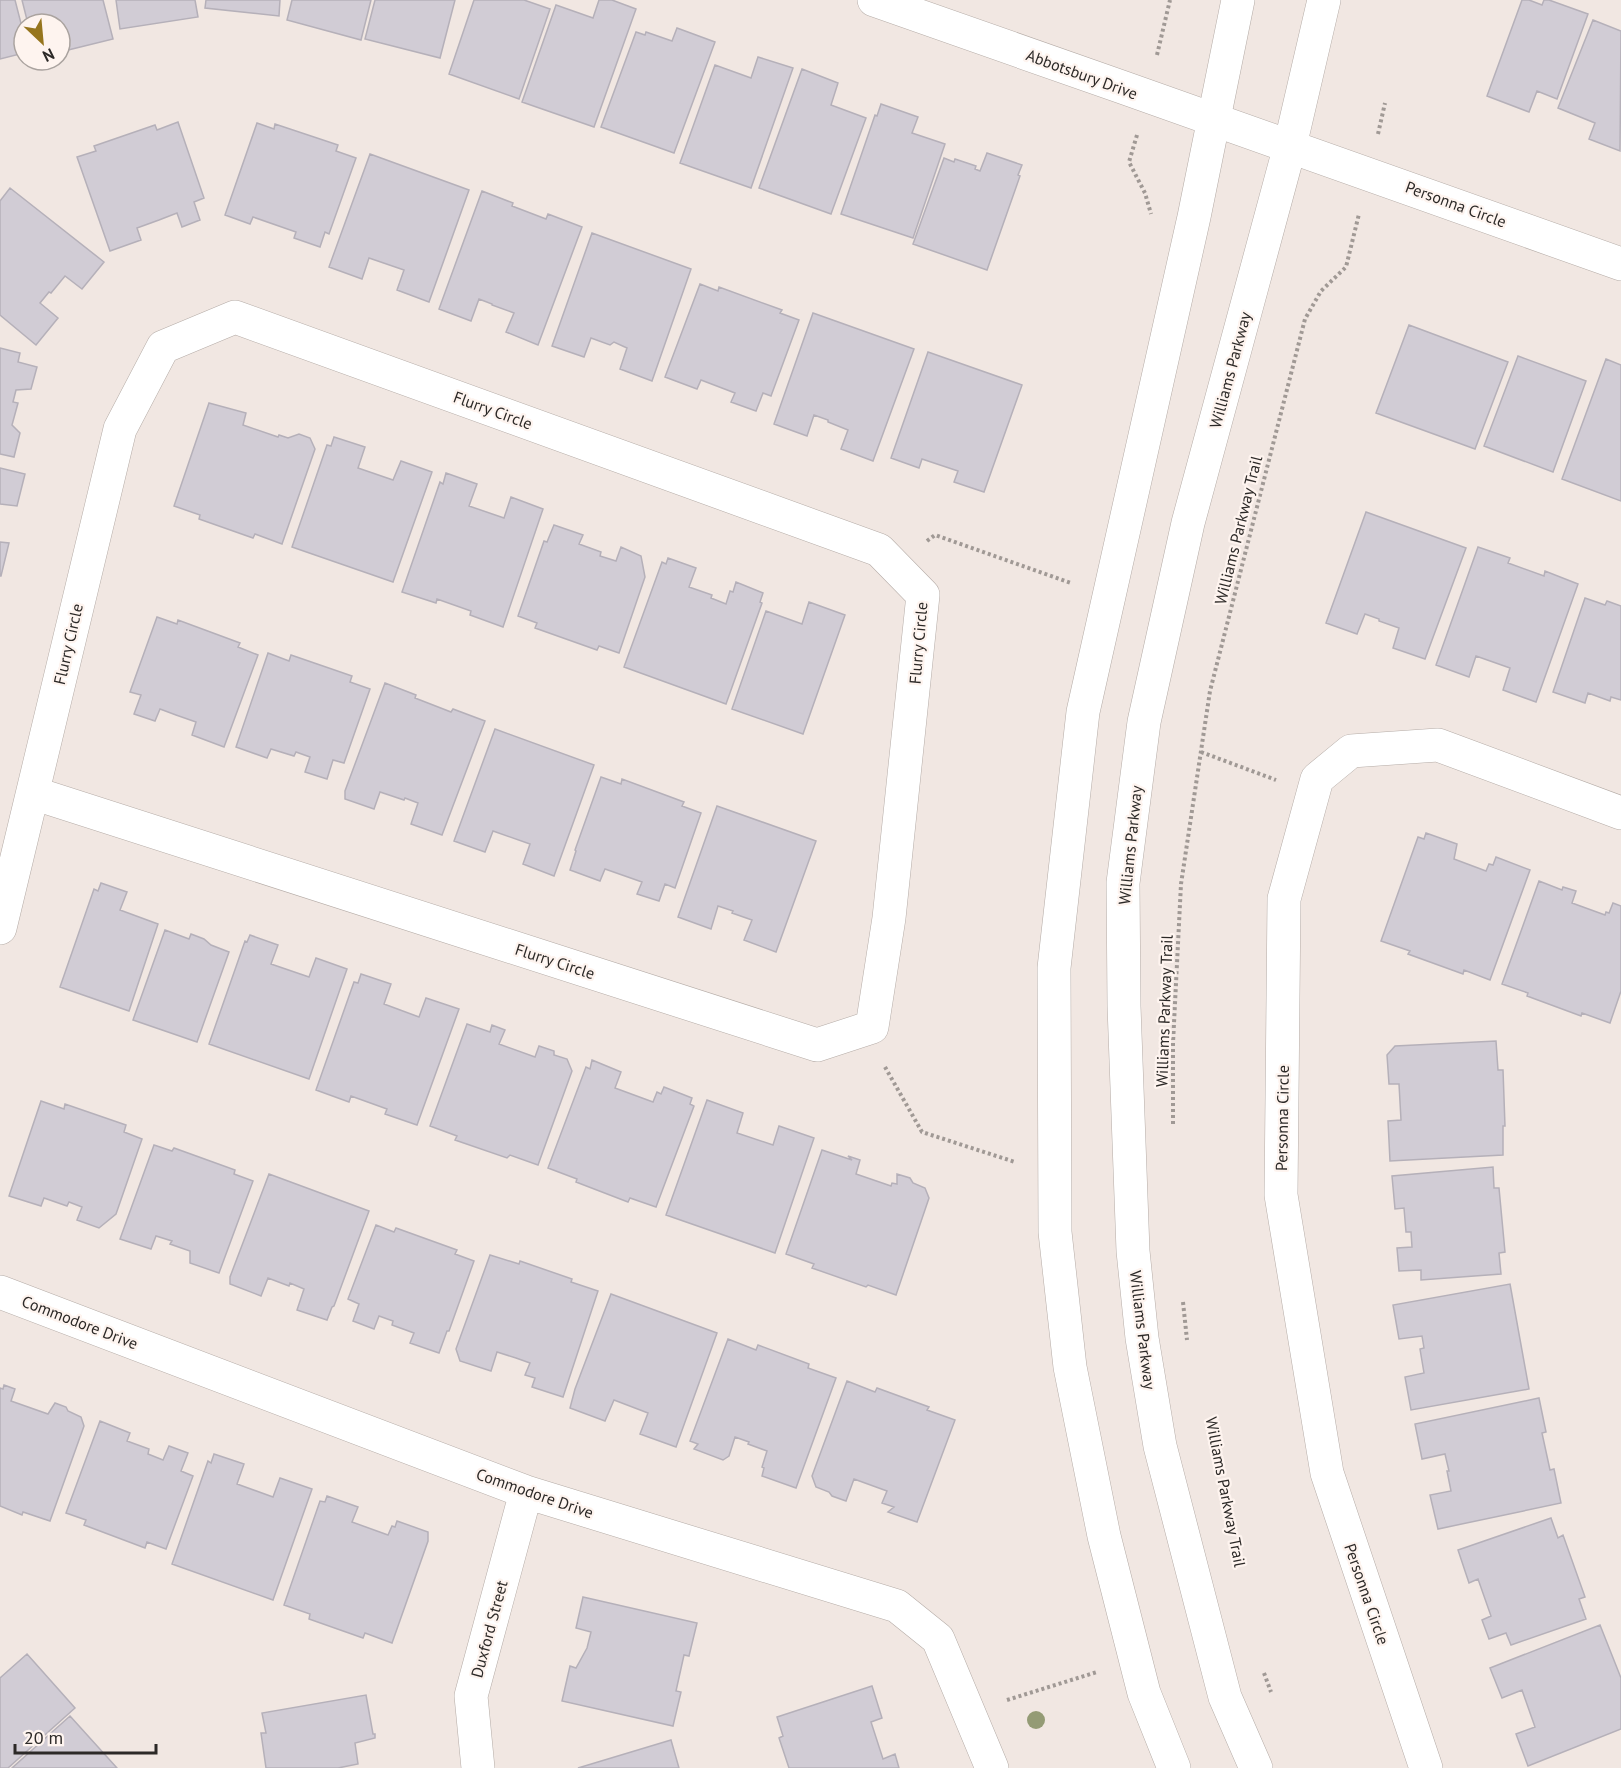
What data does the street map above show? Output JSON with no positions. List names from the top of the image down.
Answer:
{
  "streets": {
    "street": [
      "Abbotsbury Drive",
      "Personna Circle",
      "Williams Parkway",
      "Flurry Circle",
      "Commodore Drive",
      "Duxford Street"
    ],
    "path": ["Williams Parkway Trail"]
  },
  "crossings": [
    ["Abbotsbury Drive", "Personna Circle"],
    ["Abbotsbury Drive", "Williams Parkway"],
    ["Personna Circle", "Williams Parkway"],
    ["Commodore Drive", "Duxford Street"]
  ],
  "scale_bar": "20 m",
  "north": "bottom right"
}
